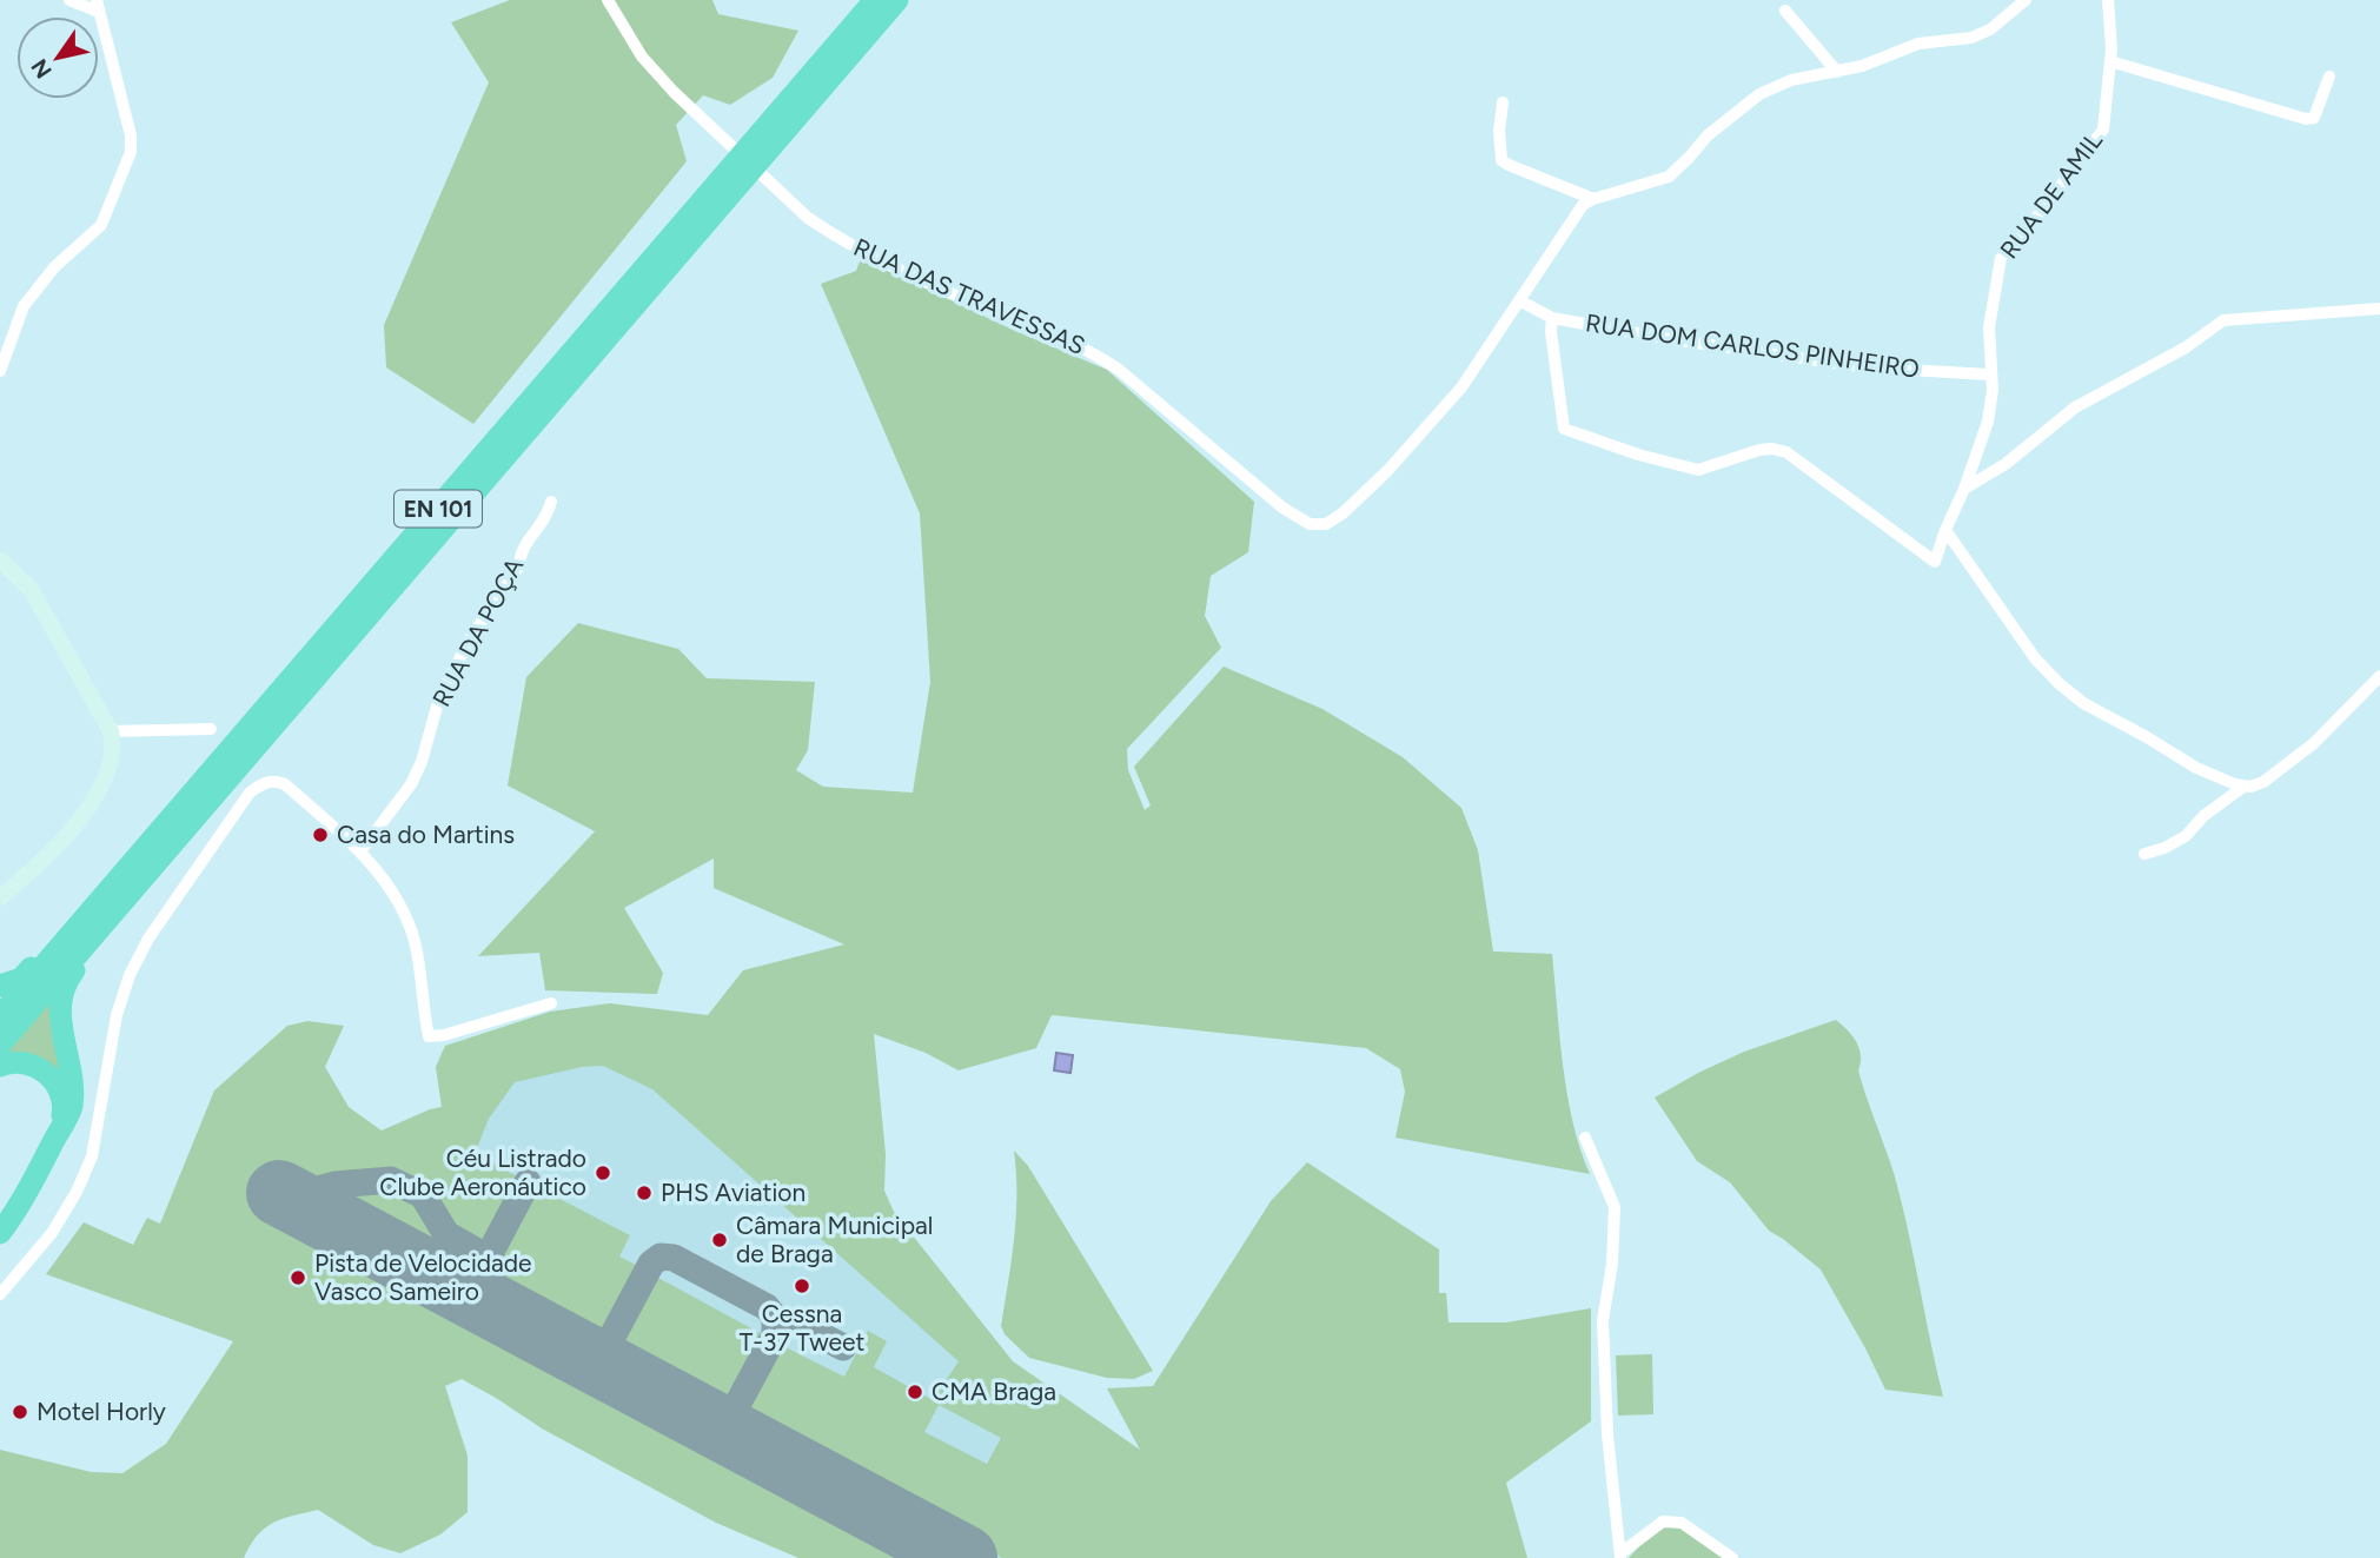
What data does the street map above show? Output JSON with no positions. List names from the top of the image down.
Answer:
{
  "streets": {
    "highway": ["EN 101"],
    "street": [
      "RUA DE AMIL",
      "RUA DAS TRAVESSAS",
      "RUA DOM CARLOS PINHEIRO",
      "RUA DA POÇA"
    ]
  },
  "crossings": [
    ["RUA DE AMIL", "RUA DOM CARLOS PINHEIRO"],
    ["RUA DAS TRAVESSAS", "RUA DOM CARLOS PINHEIRO"]
  ],
  "places": [
    "Casa do Martins",
    "Céu Listrado Clube Aeronáutico",
    "PHS Aviation",
    "Câmara Municipal de Braga",
    "Pista de Velocidade Vasco Sameiro",
    "Cessna T-37 Tweet",
    "CMA Braga",
    "Motel Horly"
  ],
  "north": "bottom left"
}
